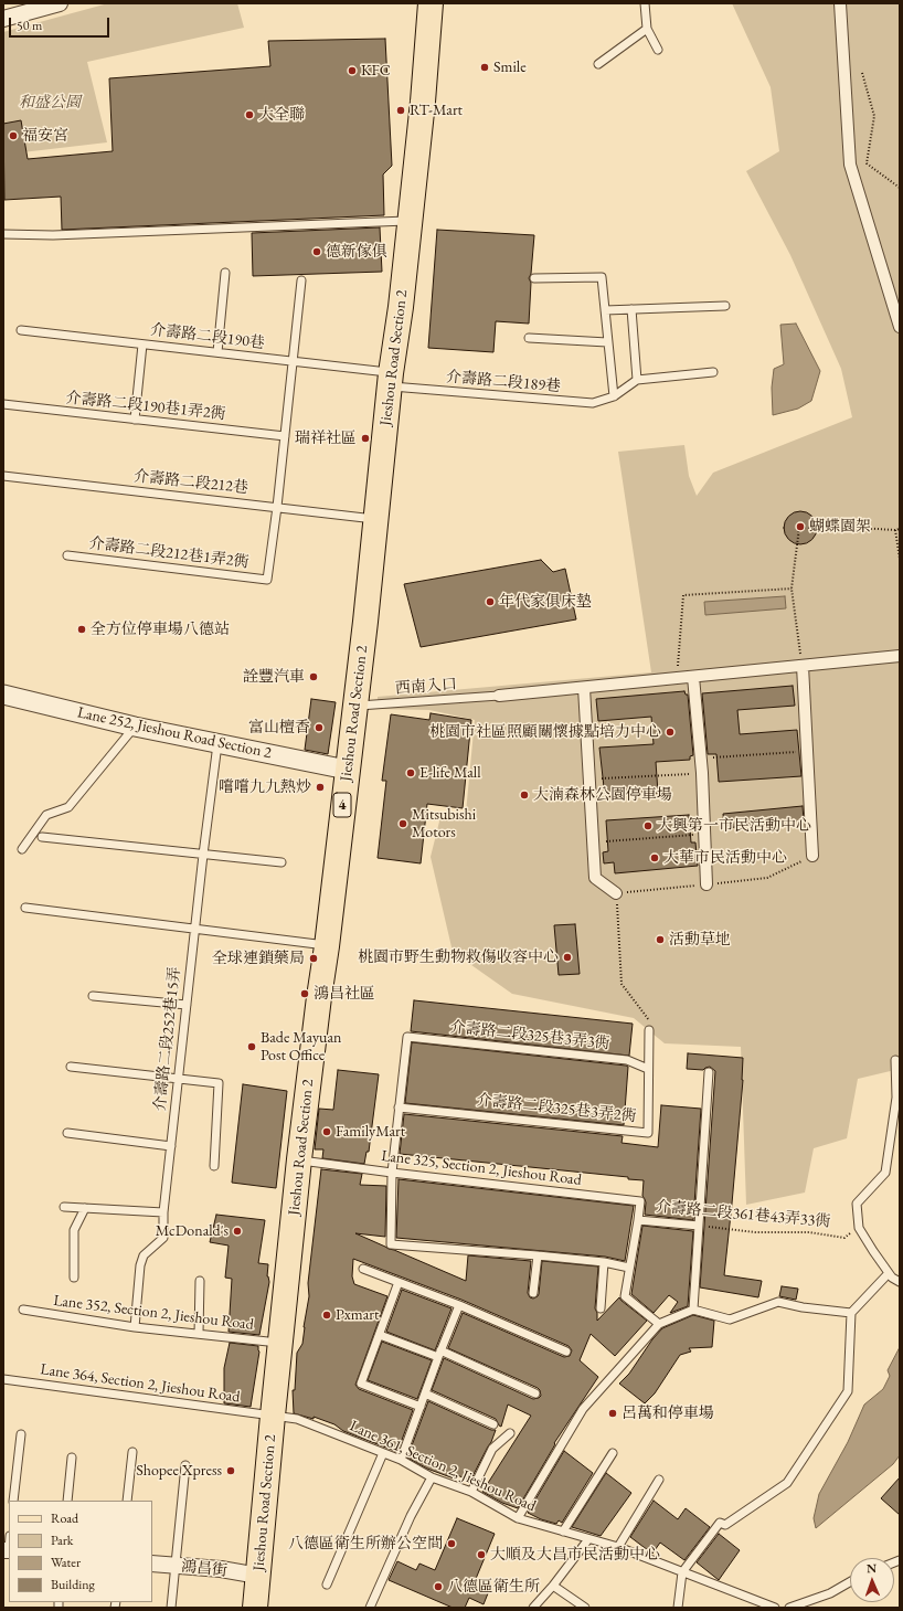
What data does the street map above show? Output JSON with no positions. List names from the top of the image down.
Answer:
{
  "streets": {
    "main road": ["Jieshou Road Section 2", "4"],
    "street": ["Lane 252, Jieshou Road Section 2", "鴻昌街"],
    "lane": [
      "介壽路二段190巷",
      "介壽路二段189巷",
      "介壽路二段190巷1弄2衖",
      "介壽路二段212巷",
      "介壽路二段212巷1弄2衖",
      "西南入口",
      "介壽路二段325巷3弄3衖",
      "介壽路二段252巷15弄",
      "介壽路二段325巷3弄2衖",
      "Lane 325, Section 2, Jieshou Road",
      "介壽路二段361巷43弄33衖",
      "Lane 352, Section 2, Jieshou Road",
      "Lane 364, Section 2, Jieshou Road",
      "Lane 361, Section 2, Jieshou Road"
    ]
  },
  "crossings": [
    ["介壽路二段190巷", "Jieshou Road Section 2"],
    ["介壽路二段190巷", "介壽路二段189巷"],
    ["Jieshou Road Section 2", "介壽路二段189巷"],
    ["Jieshou Road Section 2", "介壽路二段212巷"],
    ["Jieshou Road Section 2", "西南入口"],
    ["Jieshou Road Section 2", "Lane 252, Jieshou Road Section 2"],
    ["Jieshou Road Section 2", "Lane 325, Section 2, Jieshou Road"],
    ["Jieshou Road Section 2", "Lane 352, Section 2, Jieshou Road"],
    ["Jieshou Road Section 2", "Lane 364, Section 2, Jieshou Road"],
    ["Jieshou Road Section 2", "Lane 361, Section 2, Jieshou Road"],
    ["Jieshou Road Section 2", "鴻昌街"],
    ["介壽路二段212巷", "介壽路二段212巷1弄2衖"],
    ["Lane 252, Jieshou Road Section 2", "介壽路二段252巷15弄"],
    ["介壽路二段325巷3弄3衖", "介壽路二段325巷3弄2衖"],
    ["介壽路二段252巷15弄", "Lane 352, Section 2, Jieshou Road"],
    ["Lane 325, Section 2, Jieshou Road", "介壽路二段361巷43弄33衖"],
    ["Lane 364, Section 2, Jieshou Road", "Lane 361, Section 2, Jieshou Road"]
  ],
  "parks": ["和盛公園"],
  "places": [
    "Smile",
    "KFC",
    "RT-Mart",
    "大全聯",
    "福安宮",
    "德新傢俱",
    "瑞祥社區",
    "蝴蝶園架",
    "年代家俱床墊",
    "全方位停車場八德站",
    "詮豐汽車",
    "富山檀香",
    "桃園市社區照顧關懷據點培力中心",
    "E-life Mall",
    "嚐嚐九九熱炒",
    "大湳森林公園停車場",
    "Mitsubishi Motors",
    "大興第一市民活動中心",
    "大華市民活動中心",
    "活動草地",
    "桃園市野生動物救傷收容中心",
    "全球連鎖藥局",
    "鴻昌社區",
    "Bade Mayuan Post Office",
    "FamilyMart",
    "McDonald's",
    "Pxmart",
    "呂萬和停車場",
    "Shopee Xpress",
    "八德區衛生所辦公空間",
    "大順及大昌市民活動中心",
    "八德區衛生所"
  ],
  "legend": [
    "Road",
    "Park",
    "Water",
    "Building"
  ],
  "scale_bar": "50 m",
  "north": "top"
}
